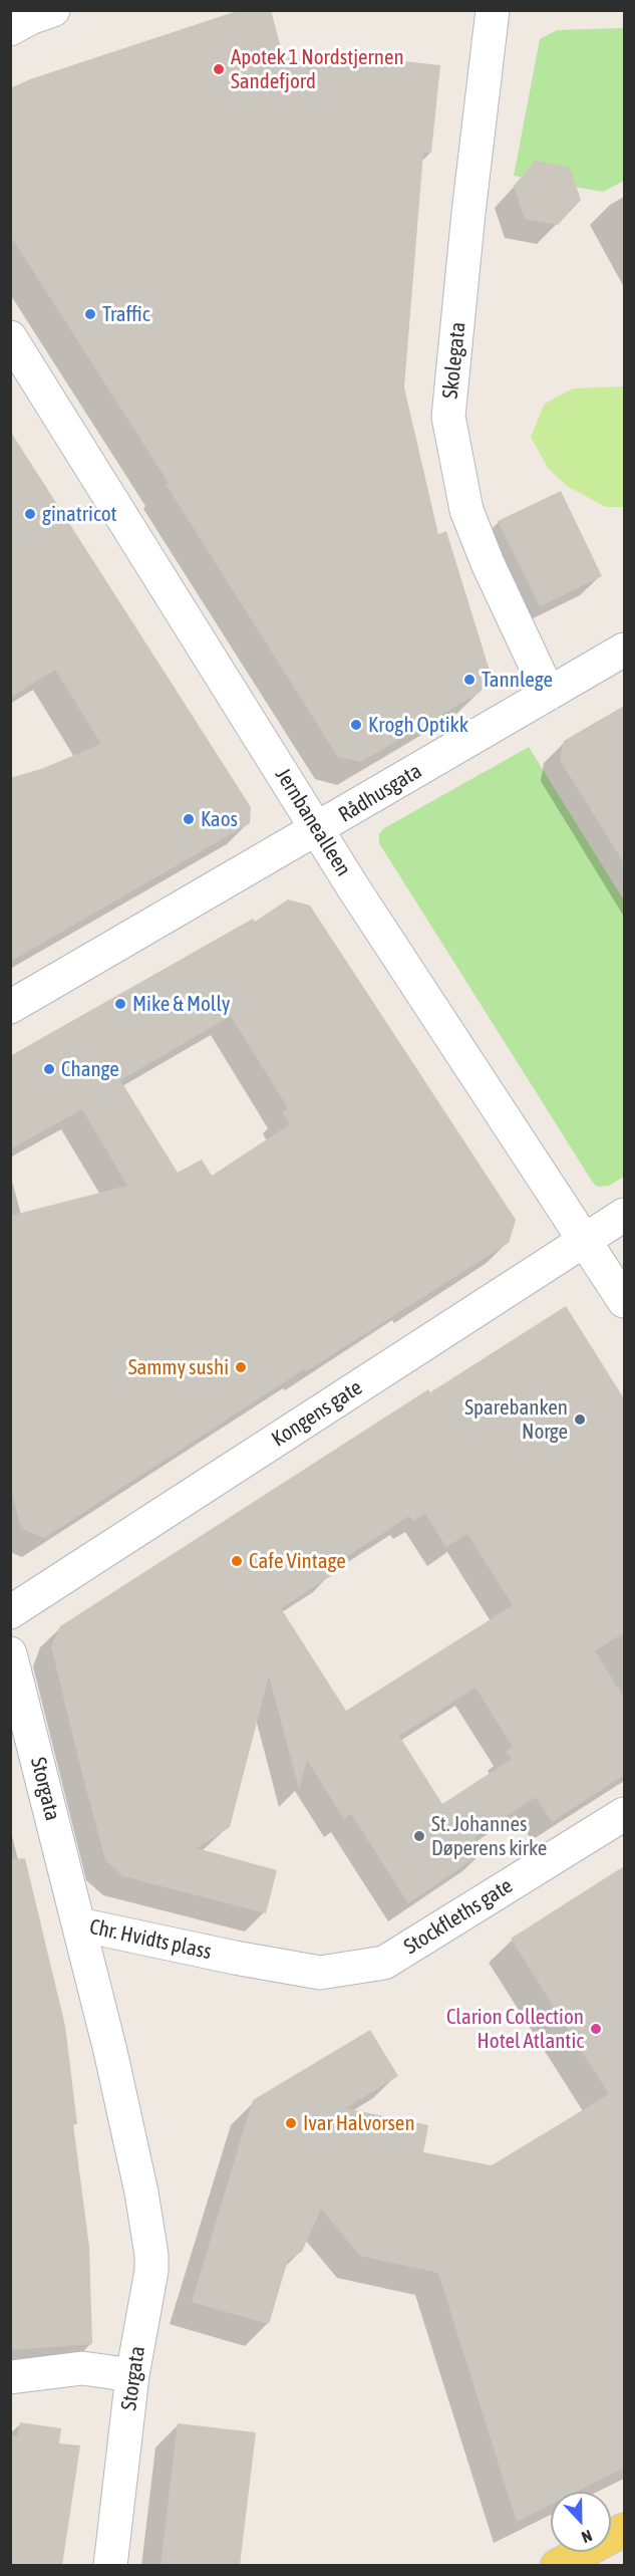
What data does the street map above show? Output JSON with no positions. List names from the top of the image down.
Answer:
{
  "streets": {
    "street": [
      "Skolegata",
      "Rådhusgata",
      "Jernbanealleen",
      "Kongens gate",
      "Storgata",
      "Stockfleths gate",
      "Chr. Hvidts plass"
    ]
  },
  "crossings": [
    ["Skolegata", "Rådhusgata"],
    ["Rådhusgata", "Jernbanealleen"],
    ["Jernbanealleen", "Kongens gate"],
    ["Storgata", "Chr. Hvidts plass"],
    ["Stockfleths gate", "Chr. Hvidts plass"]
  ],
  "places": [
    "Apotek 1 Nordstjernen Sandefjord",
    "Traffic",
    "ginatricot",
    "Tannlege",
    "Krogh Optikk",
    "Kaos",
    "Mike & Molly",
    "Change",
    "Sammy sushi",
    "Sparebanken Norge",
    "Cafe Vintage",
    "St. Johannes Døperens kirke",
    "Clarion Collection Hotel Atlantic",
    "Ivar Halvorsen"
  ],
  "north": "bottom"
}
